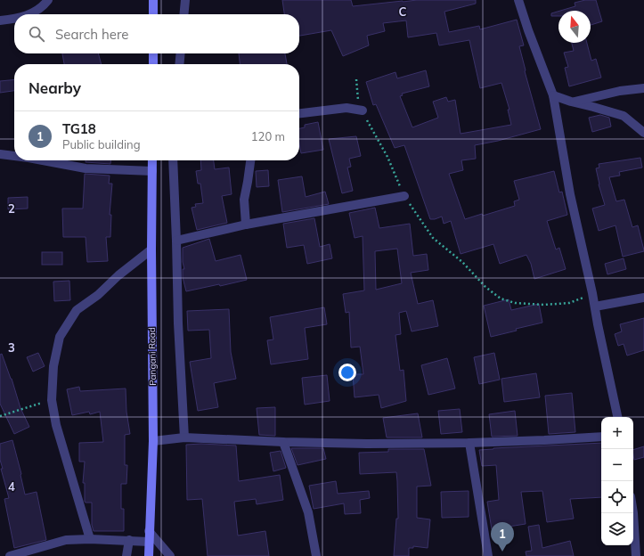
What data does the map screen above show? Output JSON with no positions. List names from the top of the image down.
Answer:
{
  "streets": {
    "main road": ["Pangani Road"]
  },
  "north": "top",
  "page": {
    "search": "Search here",
    "heading": "Nearby",
    "list": [
      {
        "mark": "1",
        "name": "TG18",
        "note": "Public building",
        "value": "120 m"
      }
    ],
    "map_buttons": ["+", "−"],
    "pins": "1"
  },
  "grid": {
    "columns": ["C"],
    "rows": ["2", "3", "4"]
  }
}
